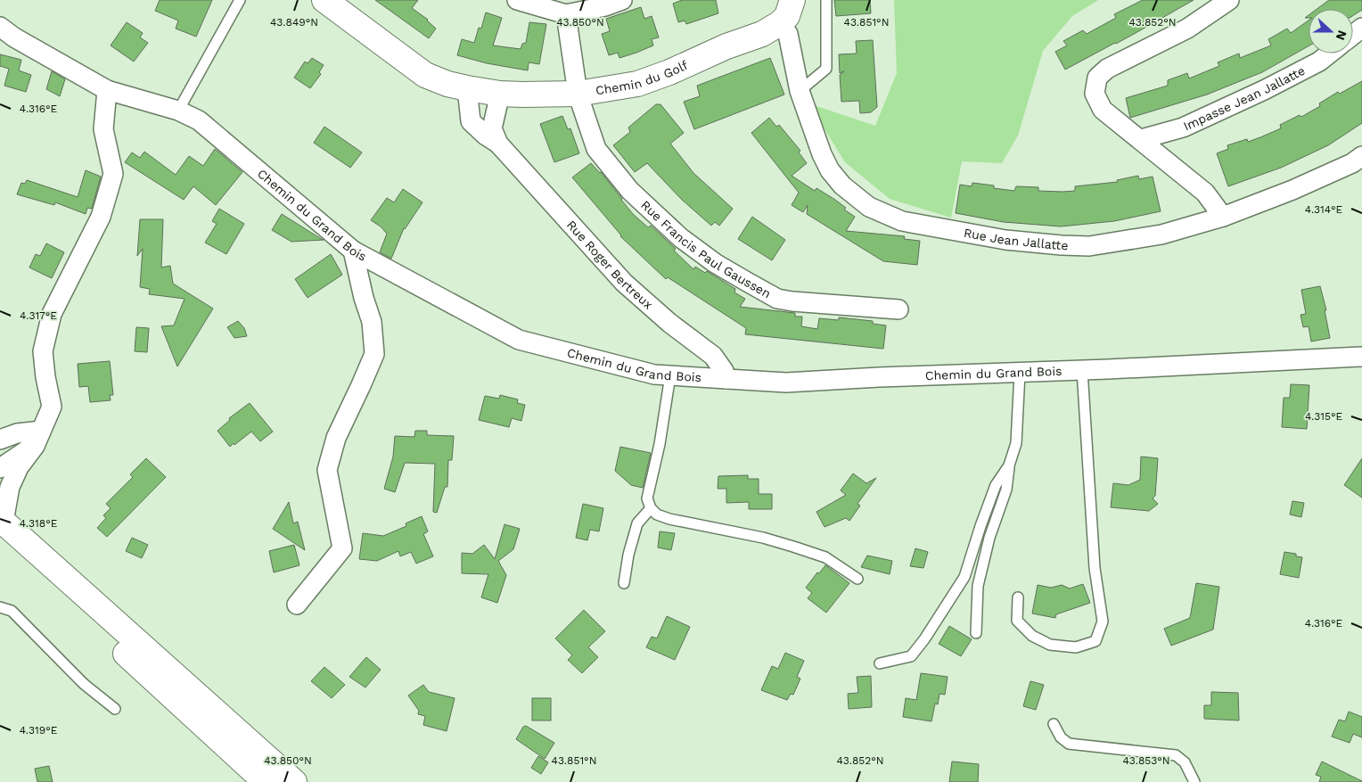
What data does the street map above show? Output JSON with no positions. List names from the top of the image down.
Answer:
{
  "streets": {
    "main road": ["Chemin du Golf"],
    "street": [
      "Impasse Jean Jallatte",
      "Chemin du Grand Bois",
      "Rue Jean Jallatte",
      "Rue Francis Paul Gaussen",
      "Rue Roger Bertreux"
    ]
  },
  "crossings": [
    ["Chemin du Golf", "Rue Jean Jallatte"],
    ["Chemin du Golf", "Rue Francis Paul Gaussen"],
    ["Chemin du Golf", "Rue Roger Bertreux"],
    ["Chemin du Grand Bois", "Rue Roger Bertreux"]
  ],
  "north": "right",
  "coordinates": [
    "43.849°N",
    "43.850°N",
    "43.851°N",
    "43.852°N",
    "4.316°E",
    "4.314°E",
    "4.317°E",
    "4.315°E",
    "4.318°E",
    "4.319°E",
    "43.853°N"
  ]
}
